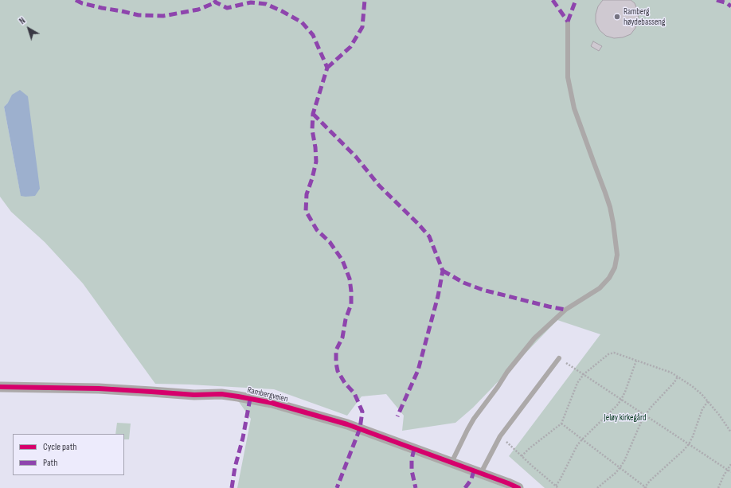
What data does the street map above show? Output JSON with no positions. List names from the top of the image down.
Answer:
{
  "streets": {
    "street": ["Rambergveien"]
  },
  "parks": ["Jeløy kirkegård"],
  "places": ["Ramberg høydebasseng"],
  "legend": ["Cycle path", "Path"],
  "north": "top left"
}
